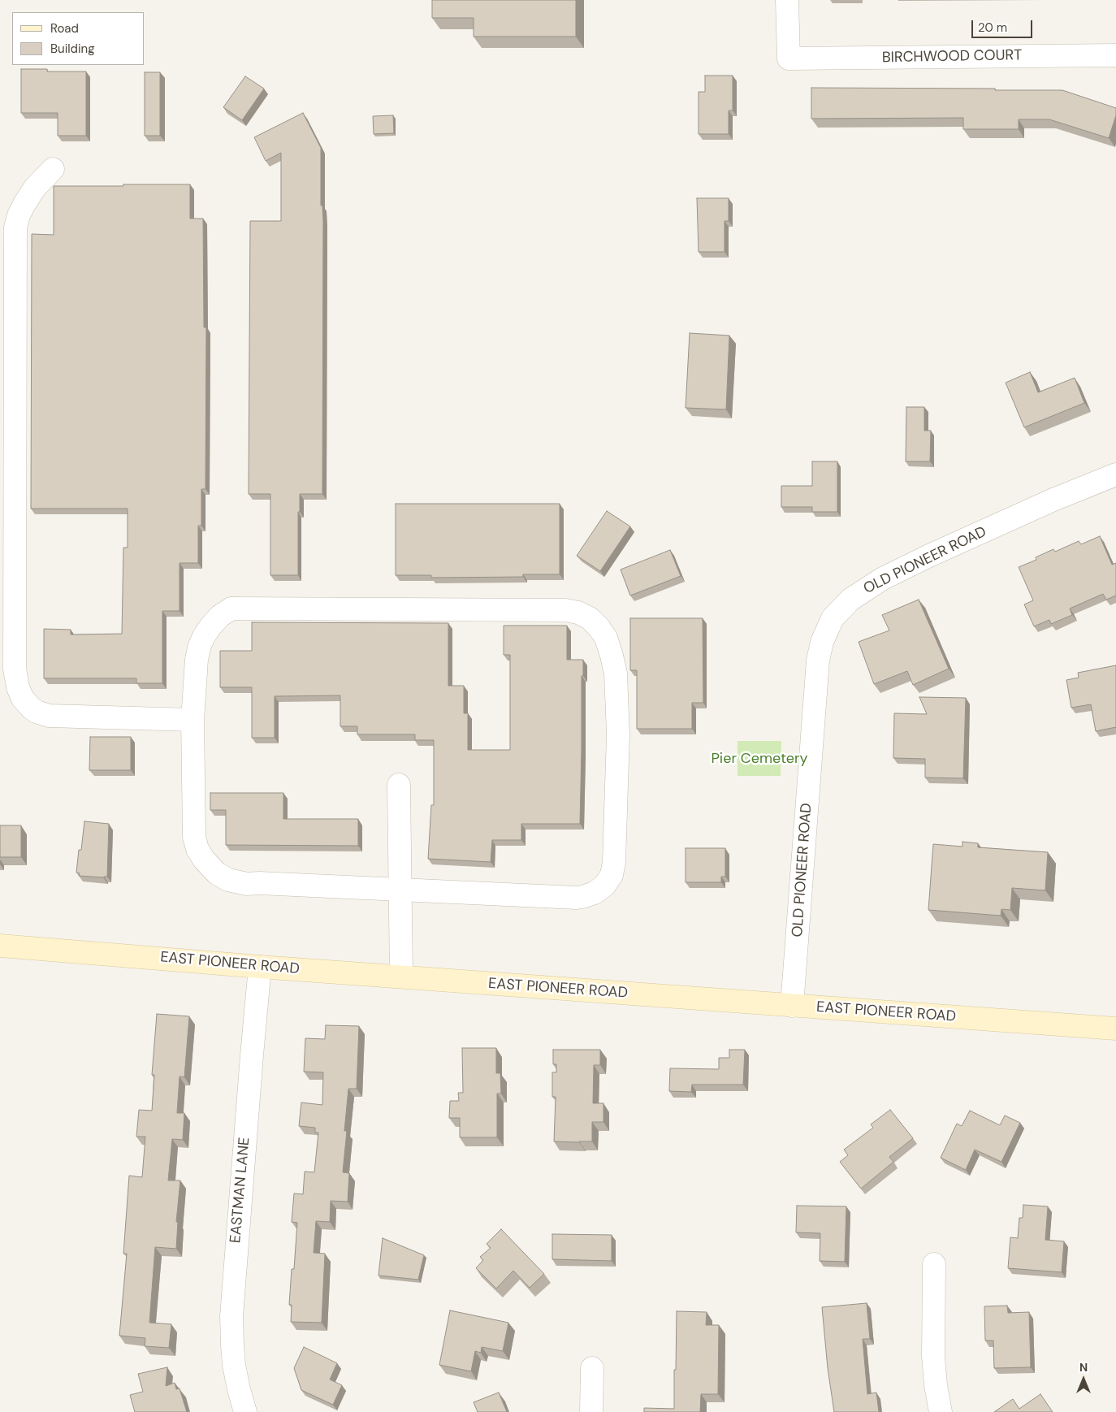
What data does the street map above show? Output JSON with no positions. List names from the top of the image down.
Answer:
{
  "streets": {
    "main road": ["EAST PIONEER ROAD"],
    "street": ["BIRCHWOOD COURT", "OLD PIONEER ROAD", "EASTMAN LANE"]
  },
  "crossings": [
    ["OLD PIONEER ROAD", "EAST PIONEER ROAD"],
    ["EAST PIONEER ROAD", "EASTMAN LANE"]
  ],
  "parks": ["Pier Cemetery"],
  "legend": ["Road", "Building"],
  "scale_bar": "20 m",
  "north": "top"
}
